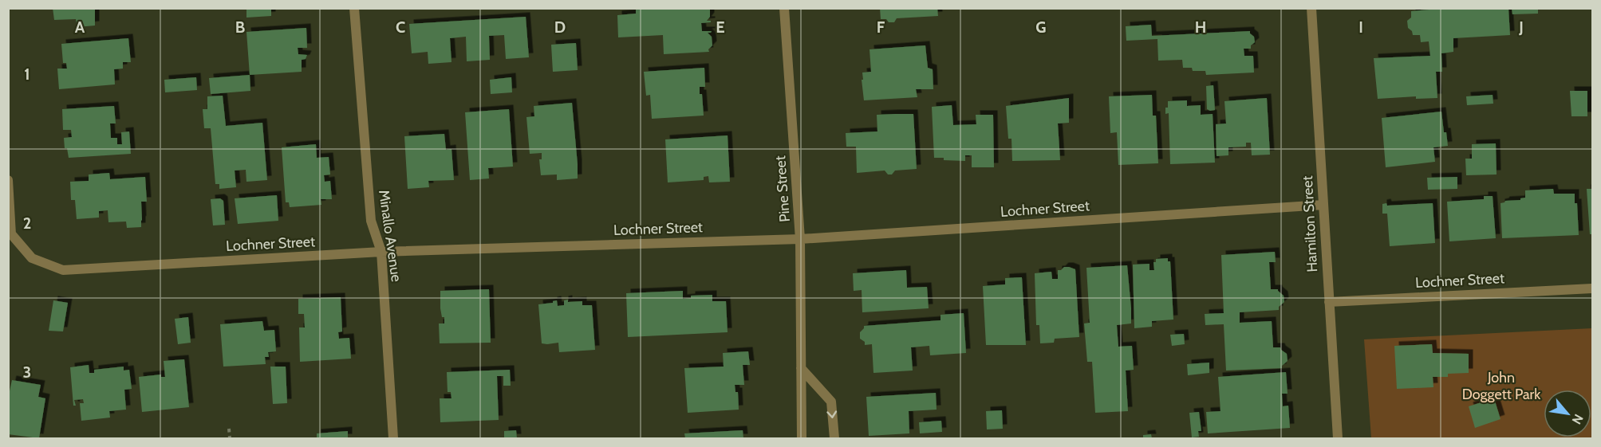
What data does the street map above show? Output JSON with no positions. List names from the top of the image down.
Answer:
{
  "streets": {
    "street": [
      "Pine Street",
      "Lochner Street",
      "Hamilton Street",
      "Minallo Avenue"
    ]
  },
  "crossings": [
    ["Pine Street", "Lochner Street"],
    ["Lochner Street", "Hamilton Street"],
    ["Lochner Street", "Minallo Avenue"]
  ],
  "parks": ["John Doggett Park"],
  "north": "bottom right",
  "grid": {
    "columns": [
      "A",
      "B",
      "C",
      "D",
      "E",
      "F",
      "G",
      "H",
      "I",
      "J"
    ],
    "rows": ["1", "2", "3"]
  }
}
